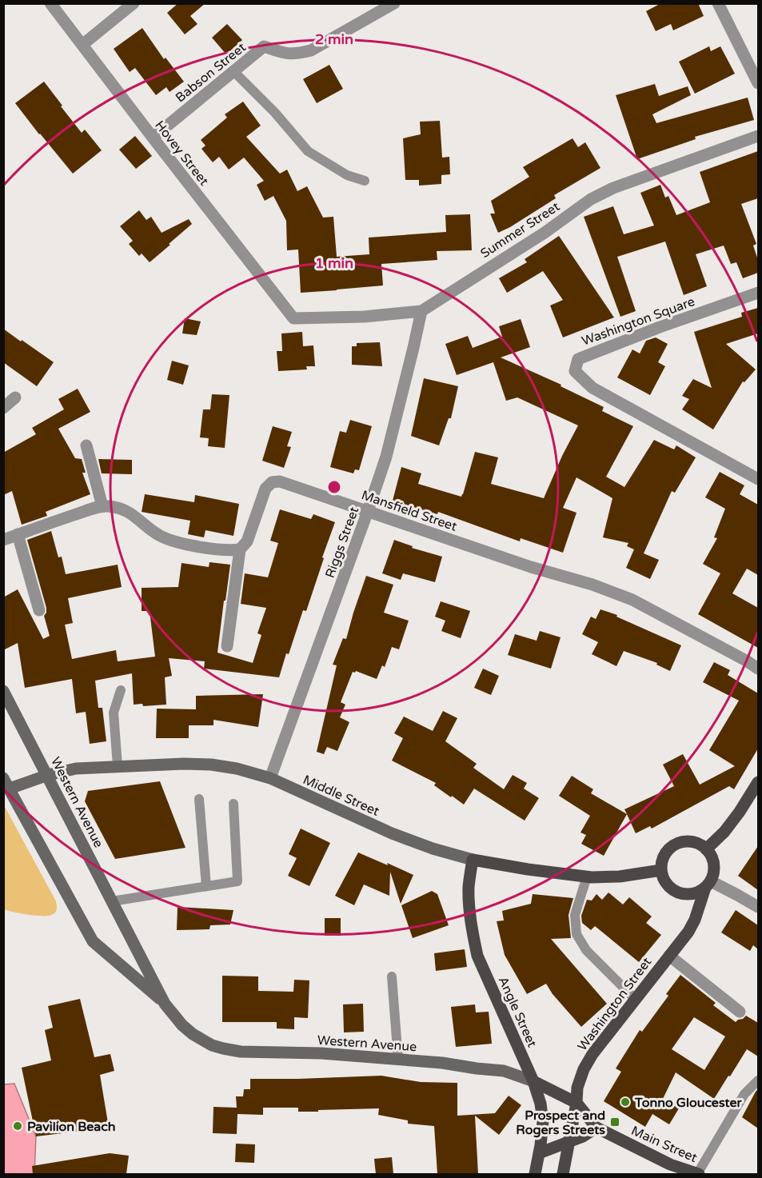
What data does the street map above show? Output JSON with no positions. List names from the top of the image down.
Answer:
{
  "streets": {
    "main road": [
      "Middle Street",
      "Western Avenue",
      "Washington Street",
      "Angle Street",
      "Main Street"
    ],
    "street": [
      "Babson Street",
      "Hovey Street",
      "Summer Street",
      "Washington Square",
      "Mansfield Street",
      "Riggs Street"
    ]
  },
  "crossings": [
    ["Babson Street", "Hovey Street"],
    ["Hovey Street", "Summer Street"],
    ["Summer Street", "Riggs Street"],
    ["Mansfield Street", "Riggs Street"],
    ["Riggs Street", "Middle Street"],
    ["Middle Street", "Western Avenue"],
    ["Middle Street", "Washington Street"],
    ["Middle Street", "Angle Street"],
    ["Western Avenue", "Washington Street"],
    ["Western Avenue", "Angle Street"],
    ["Western Avenue", "Main Street"],
    ["Washington Street", "Main Street"]
  ],
  "places": {
    "other": ["Tonno Gloucester", "Pavilion Beach"],
    "transit": ["Prospect and Rogers Streets"]
  },
  "rings": ["2 min", "1 min"]
}
